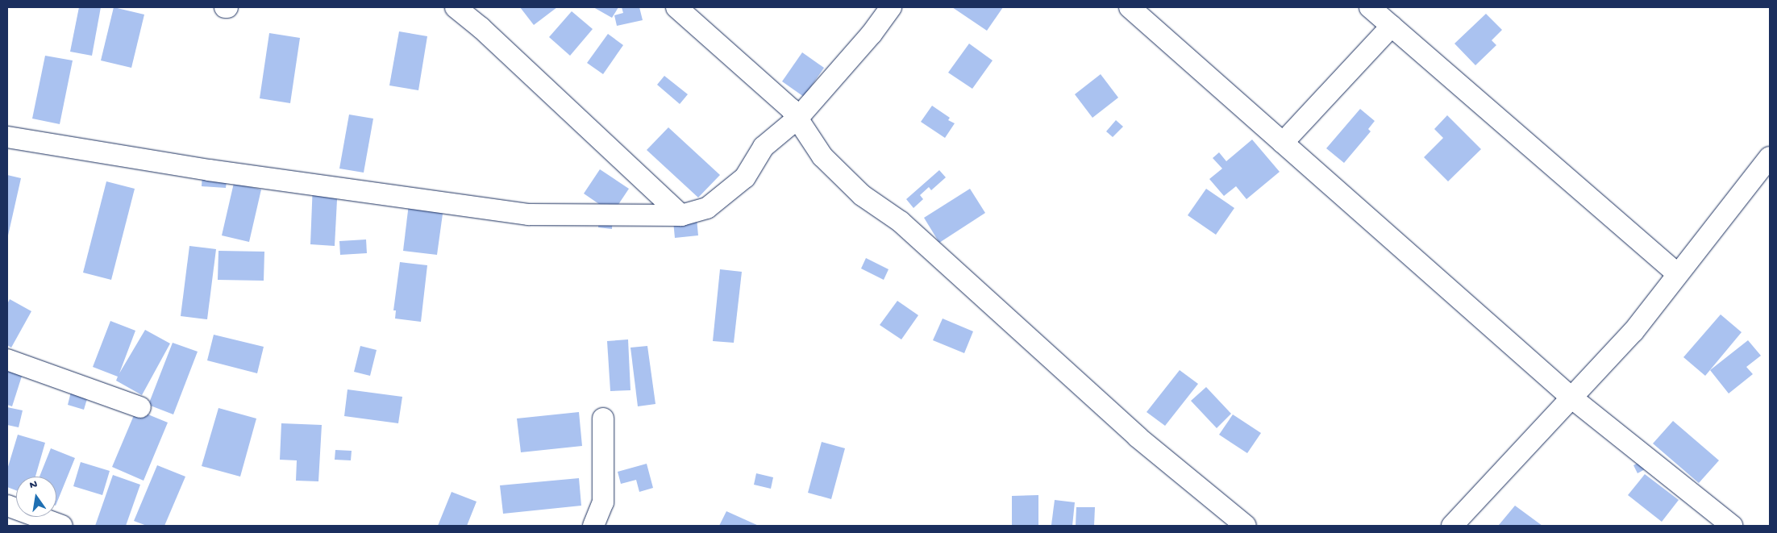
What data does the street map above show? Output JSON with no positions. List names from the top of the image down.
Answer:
{
  "north": "top"
}
